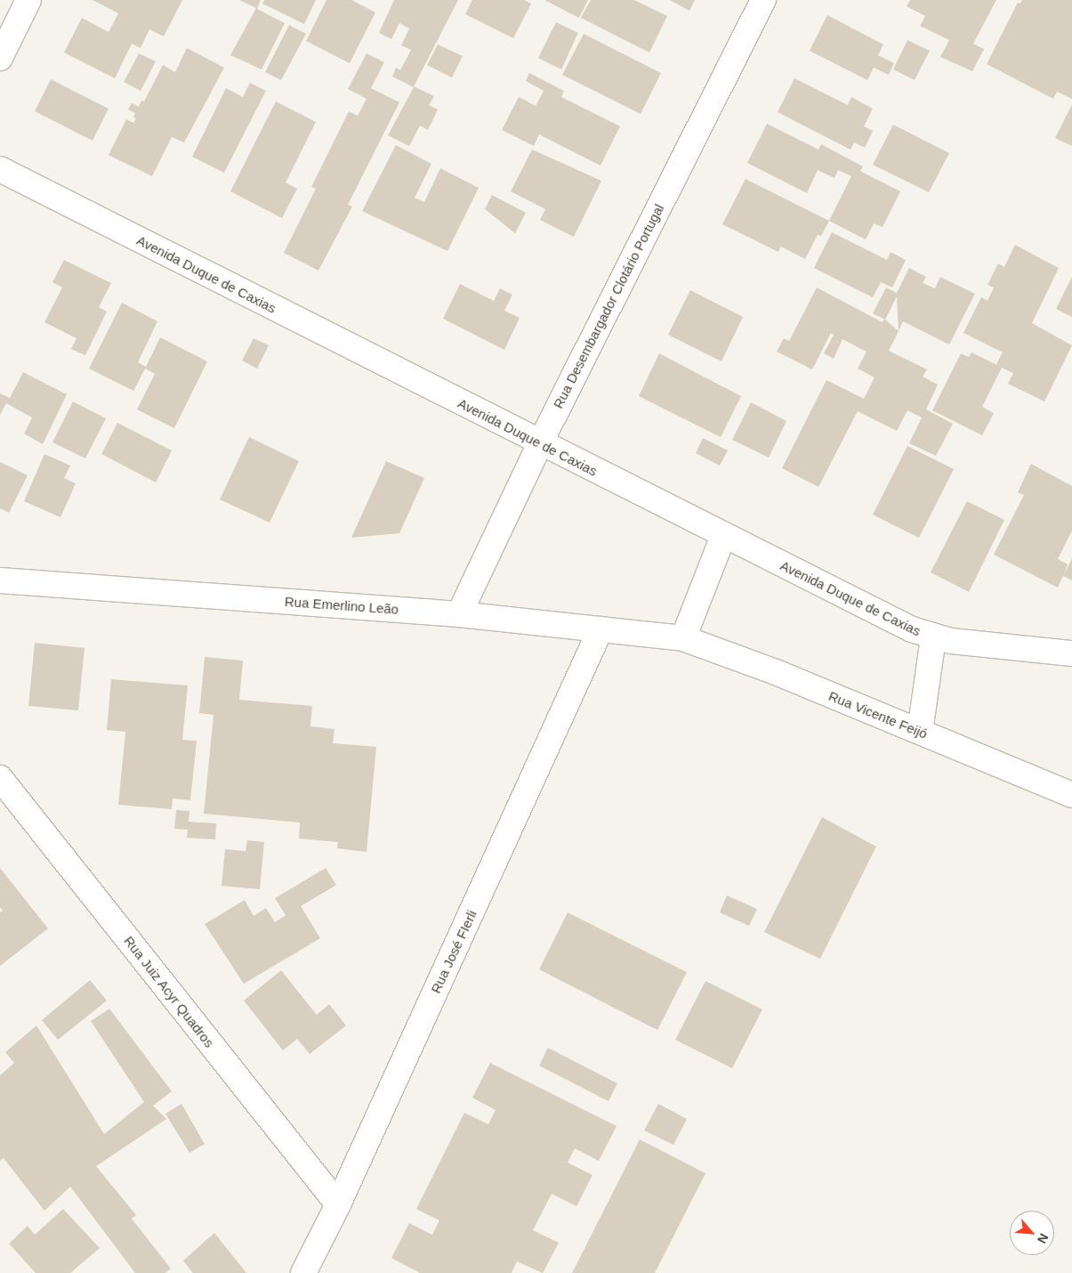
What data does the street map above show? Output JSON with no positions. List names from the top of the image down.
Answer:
{
  "streets": {
    "street": [
      "Avenida Duque de Caxias",
      "Rua Desembargador Clotário Portugal",
      "Rua Emerlino Leão",
      "Rua Vicente Feijó",
      "Rua José FIerli",
      "Rua Juiz Acyr Quadros"
    ]
  },
  "crossings": [
    ["Avenida Duque de Caxias", "Rua Desembargador Clotário Portugal"],
    ["Rua Desembargador Clotário Portugal", "Rua Emerlino Leão"],
    ["Rua Emerlino Leão", "Rua Vicente Feijó"],
    ["Rua Emerlino Leão", "Rua José FIerli"],
    ["Rua José FIerli", "Rua Juiz Acyr Quadros"]
  ],
  "north": "bottom right"
}
